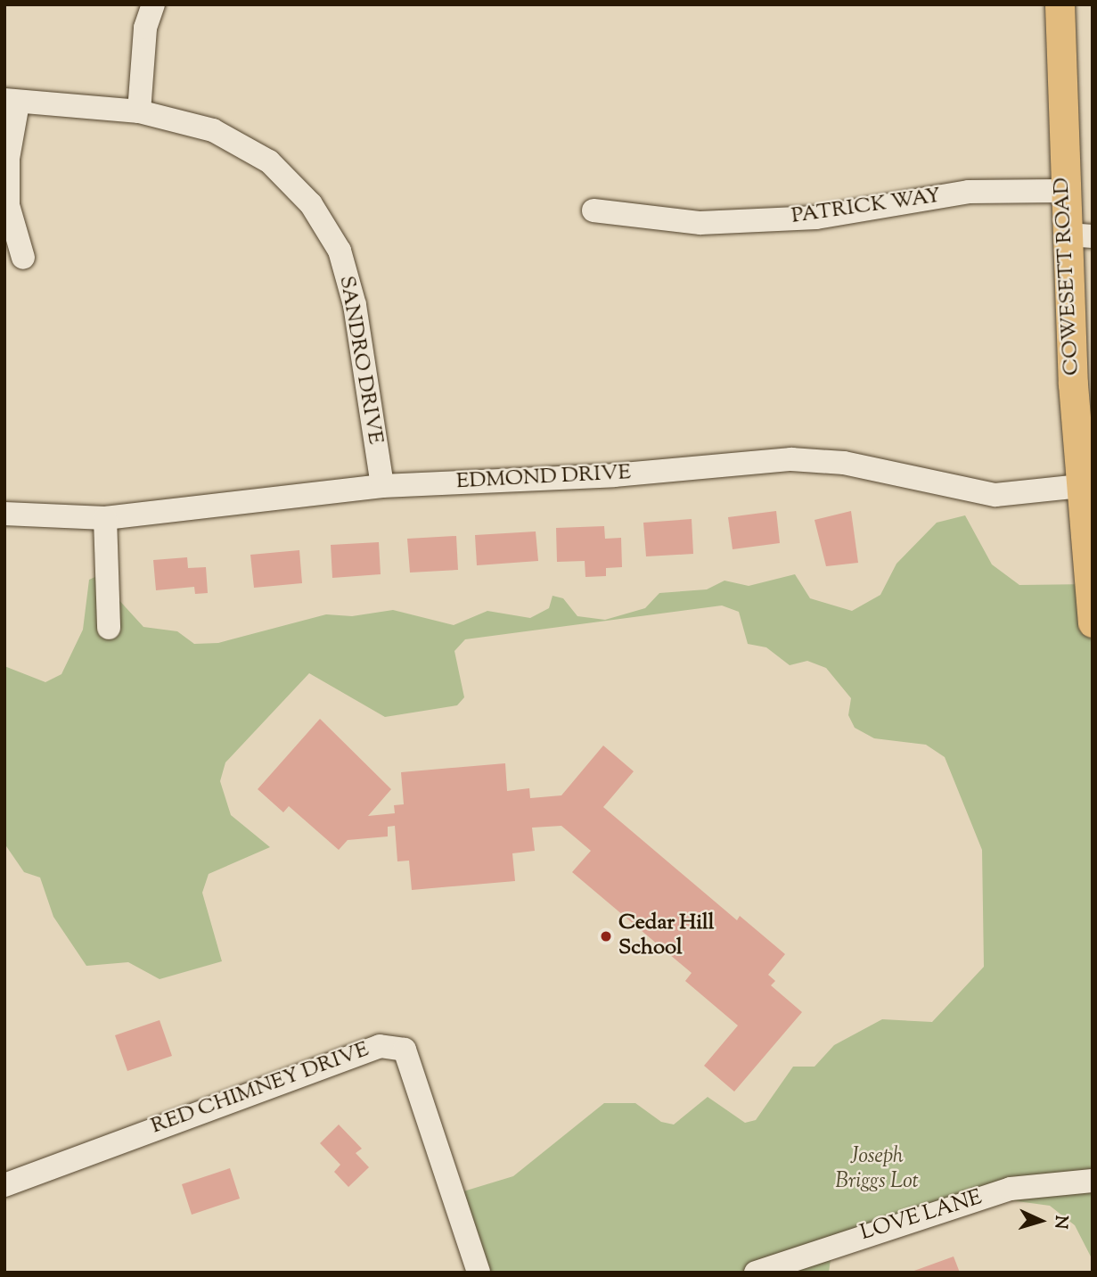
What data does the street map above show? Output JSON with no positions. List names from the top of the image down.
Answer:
{
  "streets": {
    "main road": ["COWESETT ROAD"],
    "street": [
      "PATRICK WAY",
      "SANDRO DRIVE",
      "EDMOND DRIVE",
      "RED CHIMNEY DRIVE",
      "LOVE LANE"
    ]
  },
  "crossings": [
    ["PATRICK WAY", "COWESETT ROAD"],
    ["COWESETT ROAD", "EDMOND DRIVE"],
    ["SANDRO DRIVE", "EDMOND DRIVE"]
  ],
  "parks": ["Joseph Briggs Lot"],
  "places": ["Cedar Hill School"],
  "north": "right"
}
